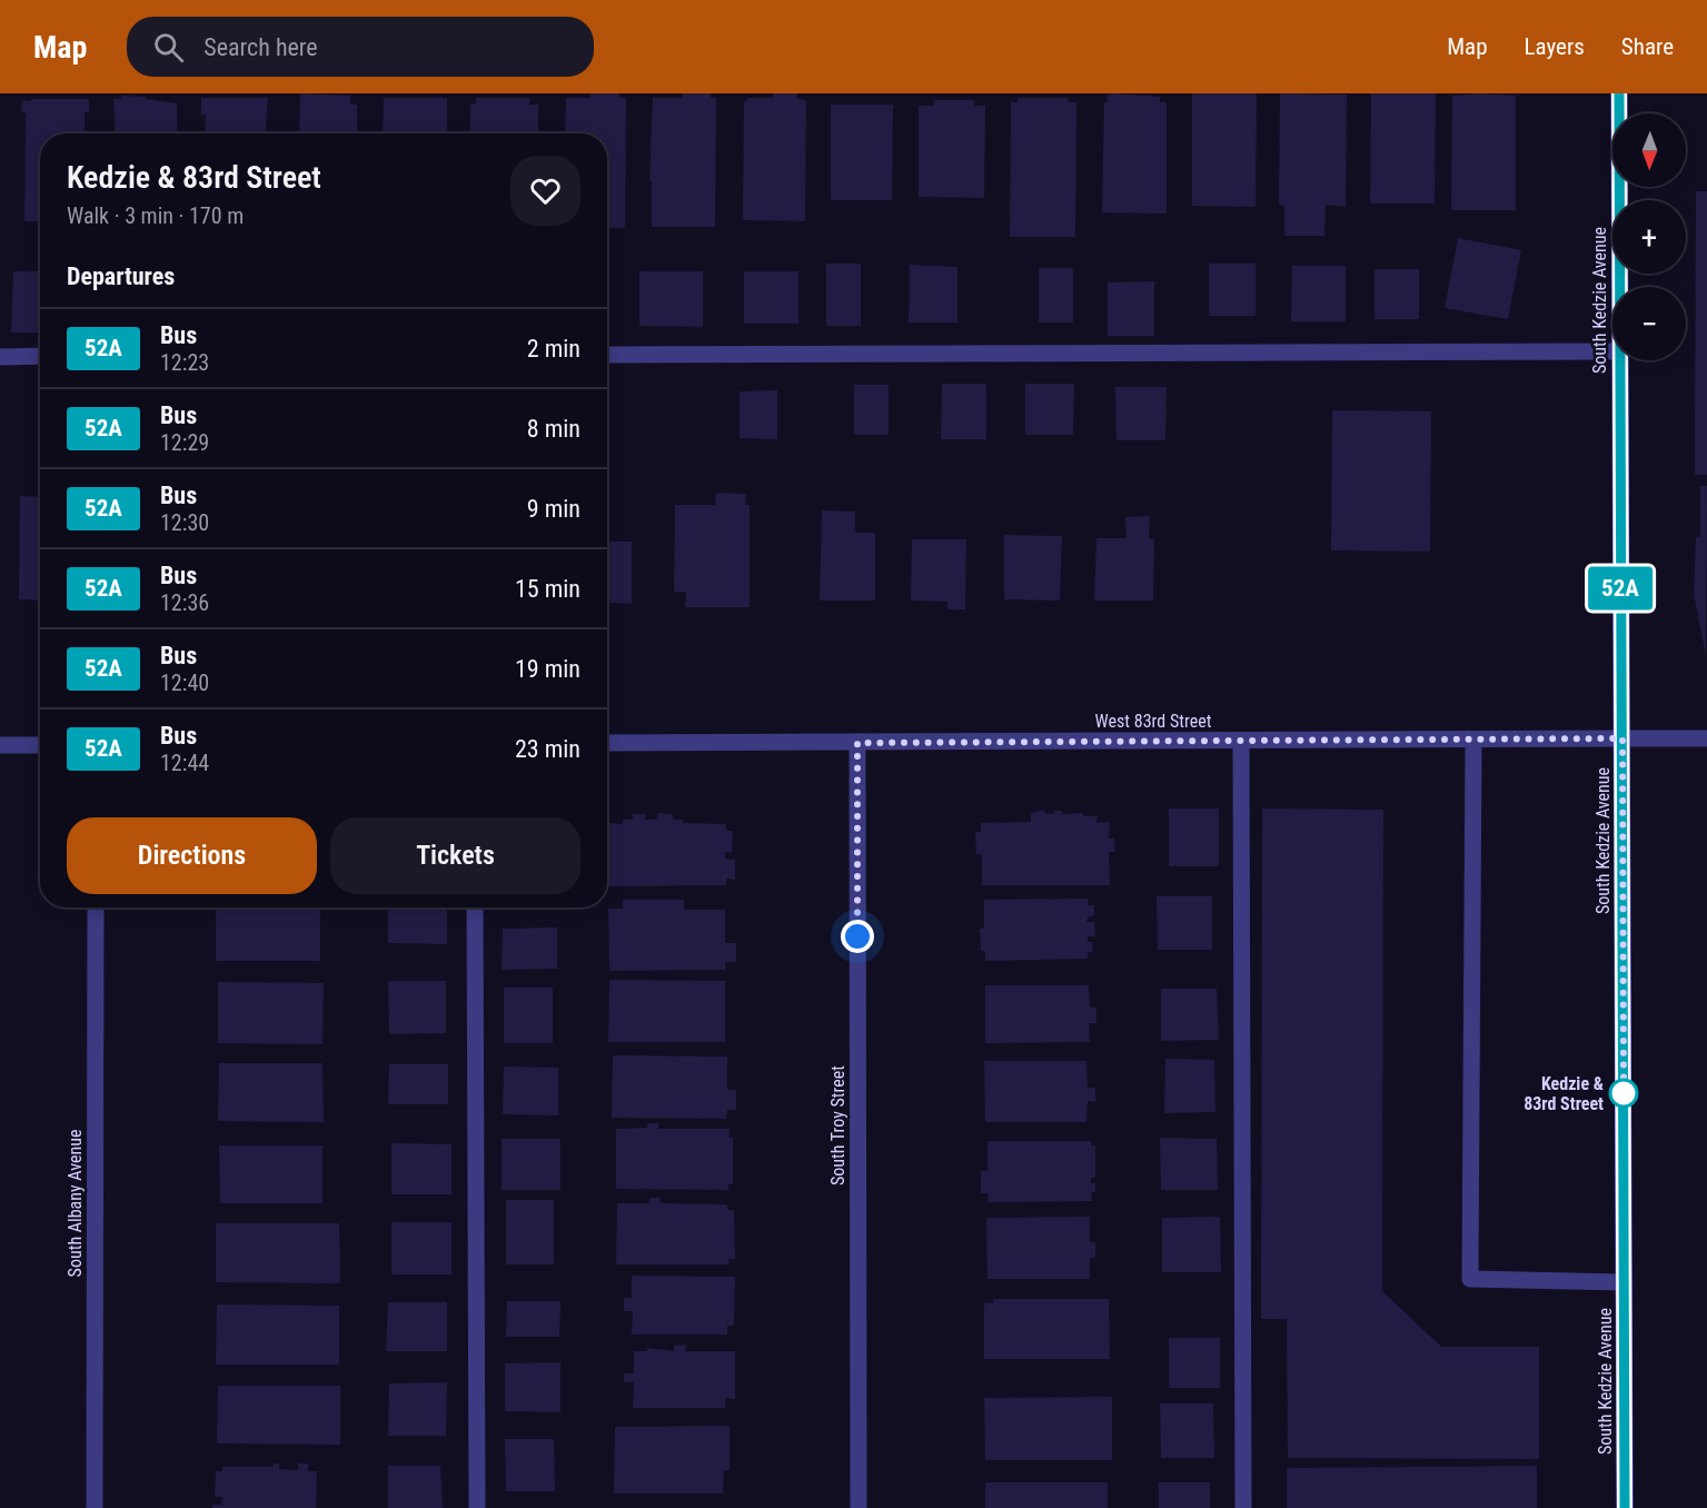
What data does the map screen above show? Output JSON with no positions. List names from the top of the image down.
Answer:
{
  "streets": {
    "main road": ["South Kedzie Avenue"],
    "street": ["West 83rd Street", "South Troy Street", "South Albany Avenue"]
  },
  "crossings": [
    ["South Kedzie Avenue", "West 83rd Street"],
    ["West 83rd Street", "South Troy Street"]
  ],
  "places": ["Kedzie & 83rd Street"],
  "lines": ["bus line 52A"],
  "north": "bottom",
  "page": {
    "header": "Map",
    "search": "Search here",
    "nav": ["Map", "Layers", "Share"],
    "on_map": "52A",
    "map_buttons": ["+", "−"],
    "heading": [
      ["Kedzie & 83rd Street", "Walk · 3 min · 170 m"],
      "Departures"
    ],
    "list": [
      {
        "mark": "52A",
        "name": "Bus",
        "note": "12:23",
        "value": "2 min"
      },
      {
        "mark": "52A",
        "name": "Bus",
        "note": "12:29",
        "value": "8 min"
      },
      {
        "mark": "52A",
        "name": "Bus",
        "note": "12:30",
        "value": "9 min"
      },
      {
        "mark": "52A",
        "name": "Bus",
        "note": "12:36",
        "value": "15 min"
      },
      {
        "mark": "52A",
        "name": "Bus",
        "note": "12:40",
        "value": "19 min"
      },
      {
        "mark": "52A",
        "name": "Bus",
        "note": "12:44",
        "value": "23 min"
      }
    ],
    "buttons": ["Directions", "Tickets"]
  }
}
